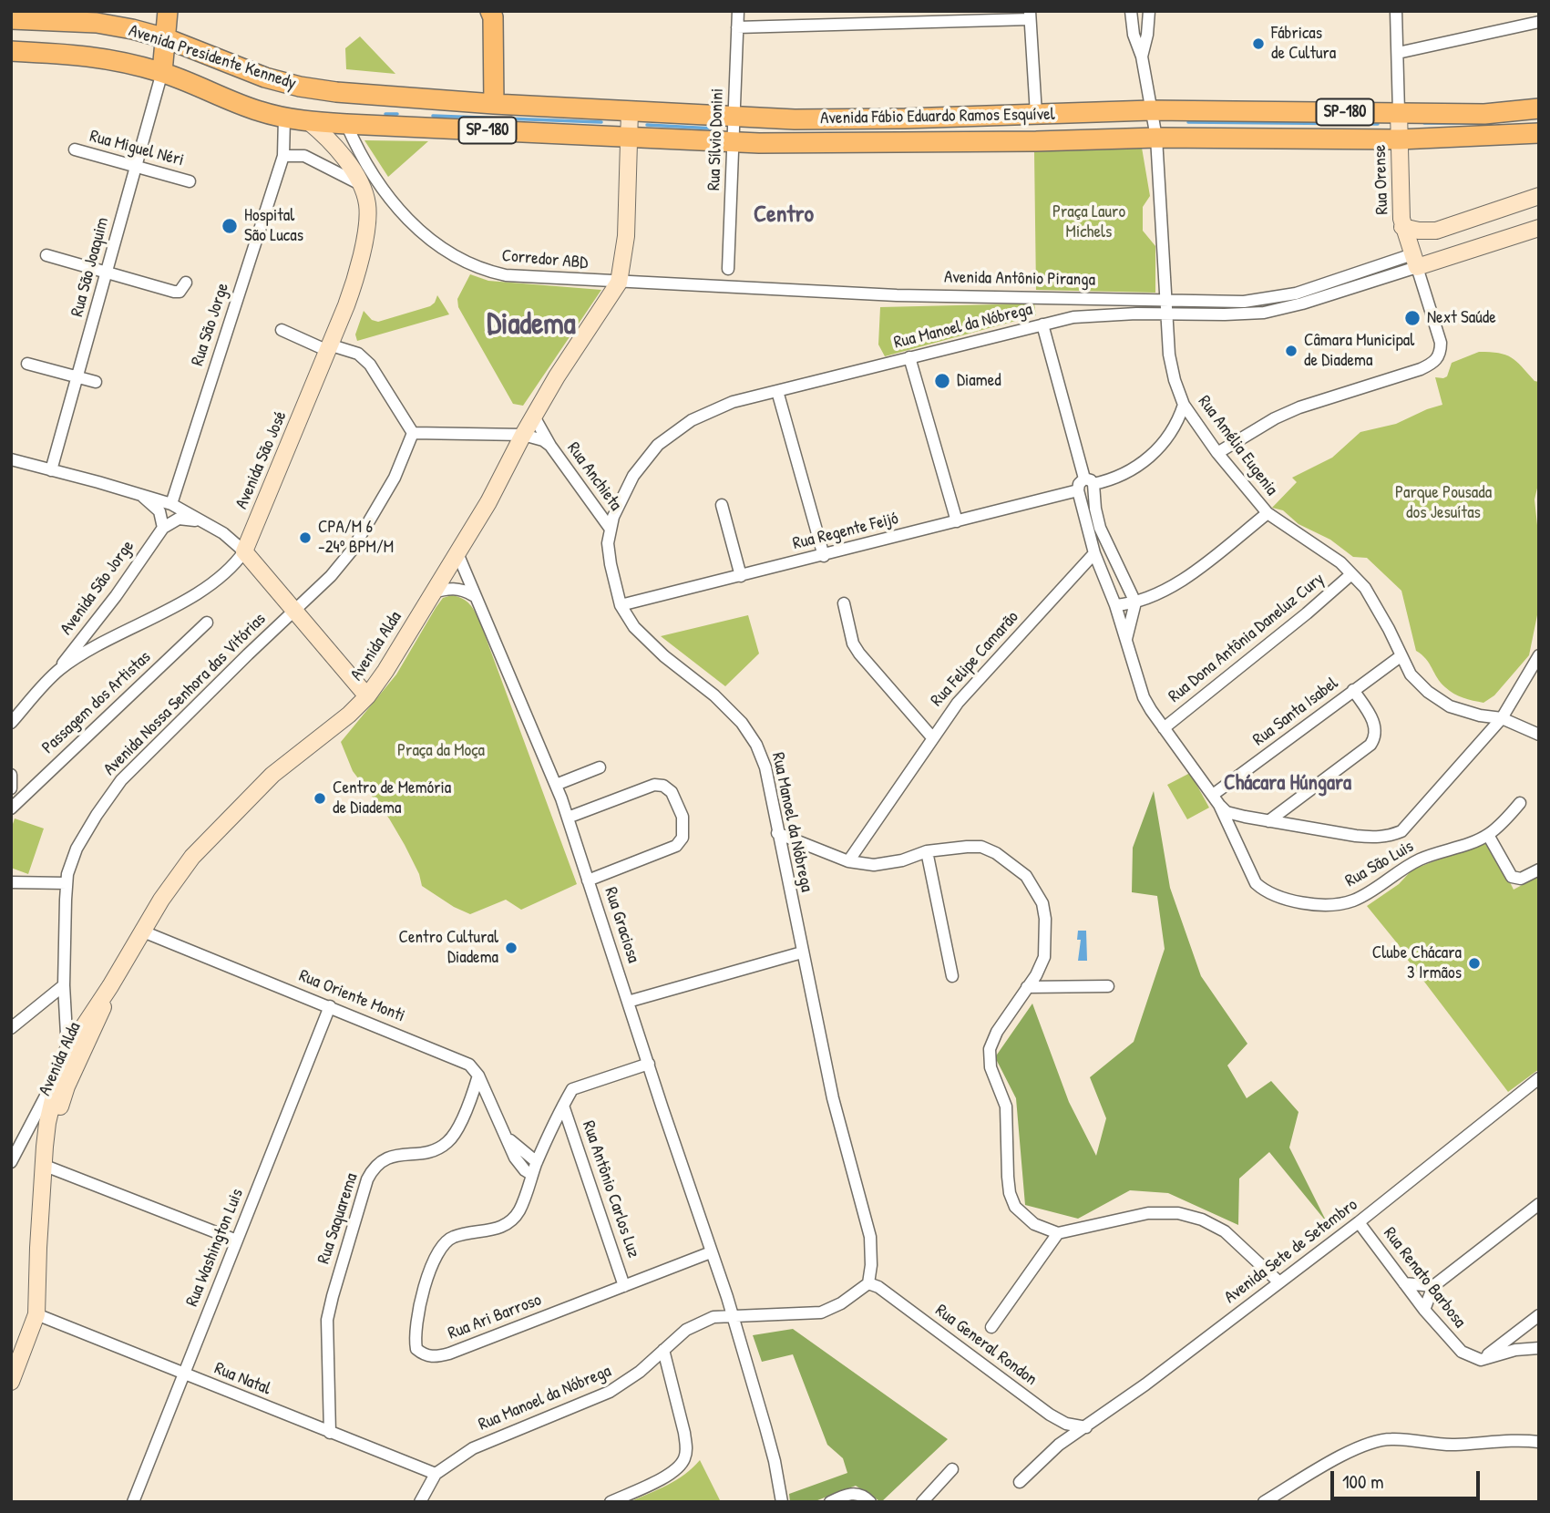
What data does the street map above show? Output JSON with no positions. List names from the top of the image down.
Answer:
{
  "streets": {
    "main road": [
      "Avenida Presidente Kennedy",
      "SP-180",
      "Avenida Fábio Eduardo Ramos Esquível",
      "Rua Orense",
      "Avenida Antônio Piranga",
      "Avenida São José",
      "Avenida Alda"
    ],
    "street": [
      "Rua Sílvio Donini",
      "Rua Miguel Néri",
      "Corredor ABD",
      "Rua São Joaquim",
      "Rua São Jorge",
      "Rua Manoel da Nóbrega",
      "Rua Amélia Eugenia",
      "Rua Anchieta",
      "Rua Regente Feijó",
      "Avenida São Jorge",
      "Rua Dona Antônia Daneluz Cury",
      "Rua Felipe Camarão",
      "Avenida Nossa Senhora das Vitórias",
      "Passagem dos Artistas",
      "Rua Santa Isabel",
      "Rua São Luis",
      "Rua Graciosa",
      "Rua Oriente Monti",
      "Rua Antônio Carlos Luz",
      "Rua Saquarema",
      "Rua Washington Luis",
      "Avenida Sete de Setembro",
      "Rua Renato Barbosa",
      "Rua Ari Barroso",
      "Rua General Rondon",
      "Rua Natal"
    ]
  },
  "crossings": [
    ["Avenida Presidente Kennedy", "Avenida Fábio Eduardo Ramos Esquível"],
    ["Avenida Presidente Kennedy", "Corredor ABD"],
    ["Avenida Presidente Kennedy", "Rua São Joaquim"],
    ["Avenida Presidente Kennedy", "Rua São Jorge"],
    ["Avenida Presidente Kennedy", "Avenida São José"],
    ["SP-180", "Avenida Fábio Eduardo Ramos Esquível"],
    ["Avenida Fábio Eduardo Ramos Esquível", "Rua Sílvio Donini"],
    ["Avenida Fábio Eduardo Ramos Esquível", "Rua Orense"],
    ["Avenida Fábio Eduardo Ramos Esquível", "Corredor ABD"],
    ["Avenida Fábio Eduardo Ramos Esquível", "Rua Amélia Eugenia"],
    ["Rua Miguel Néri", "Rua São Joaquim"],
    ["Rua Orense", "Avenida Antônio Piranga"],
    ["Corredor ABD", "Avenida Antônio Piranga"],
    ["Corredor ABD", "Avenida Alda"],
    ["Avenida Antônio Piranga", "Rua Manoel da Nóbrega"],
    ["Avenida Antônio Piranga", "Rua Amélia Eugenia"],
    ["Avenida Antônio Piranga", "Avenida Alda"],
    ["Rua Manoel da Nóbrega", "Rua Amélia Eugenia"],
    ["Rua Manoel da Nóbrega", "Rua Anchieta"],
    ["Rua Manoel da Nóbrega", "Rua Regente Feijó"],
    ["Rua Manoel da Nóbrega", "Rua Graciosa"],
    ["Rua Manoel da Nóbrega", "Rua General Rondon"],
    ["Rua Manoel da Nóbrega", "Rua Natal"],
    ["Rua Amélia Eugenia", "Rua Dona Antônia Daneluz Cury"],
    ["Rua Amélia Eugenia", "Rua Santa Isabel"],
    ["Avenida São José", "Avenida São Jorge"],
    ["Rua Anchieta", "Avenida Alda"],
    ["Rua Dona Antônia Daneluz Cury", "Rua São Luis"],
    ["Avenida Alda", "Avenida Nossa Senhora das Vitórias"],
    ["Avenida Alda", "Rua Graciosa"],
    ["Avenida Alda", "Rua Oriente Monti"],
    ["Avenida Alda", "Rua Natal"],
    ["Rua Felipe Camarão", "Rua São Luis"],
    ["Rua Santa Isabel", "Rua São Luis"],
    ["Rua Graciosa", "Rua Ari Barroso"],
    ["Rua Oriente Monti", "Rua Saquarema"],
    ["Rua Oriente Monti", "Rua Washington Luis"],
    ["Rua Oriente Monti", "Rua Ari Barroso"],
    ["Rua Antônio Carlos Luz", "Rua Ari Barroso"],
    ["Rua Saquarema", "Rua Natal"],
    ["Rua Washington Luis", "Rua Natal"],
    ["Avenida Sete de Setembro", "Rua Renato Barbosa"],
    ["Avenida Sete de Setembro", "Rua General Rondon"]
  ],
  "districts": ["Centro", "Diadema", "Chácara Húngara"],
  "parks": ["Praça Lauro Michels", "Parque Pousada dos Jesuítas", "Praça da Moça"],
  "places": [
    "Fábricas de Cultura",
    "Hospital São Lucas",
    "Next Saúde",
    "Câmara Municipal de Diadema",
    "Diamed",
    "CPA/M 6 -24º BPM/M",
    "Centro de Memória de Diadema",
    "Centro Cultural Diadema",
    "Clube Chácara 3 Irmãos"
  ],
  "scale_bar": "100 m"
}
